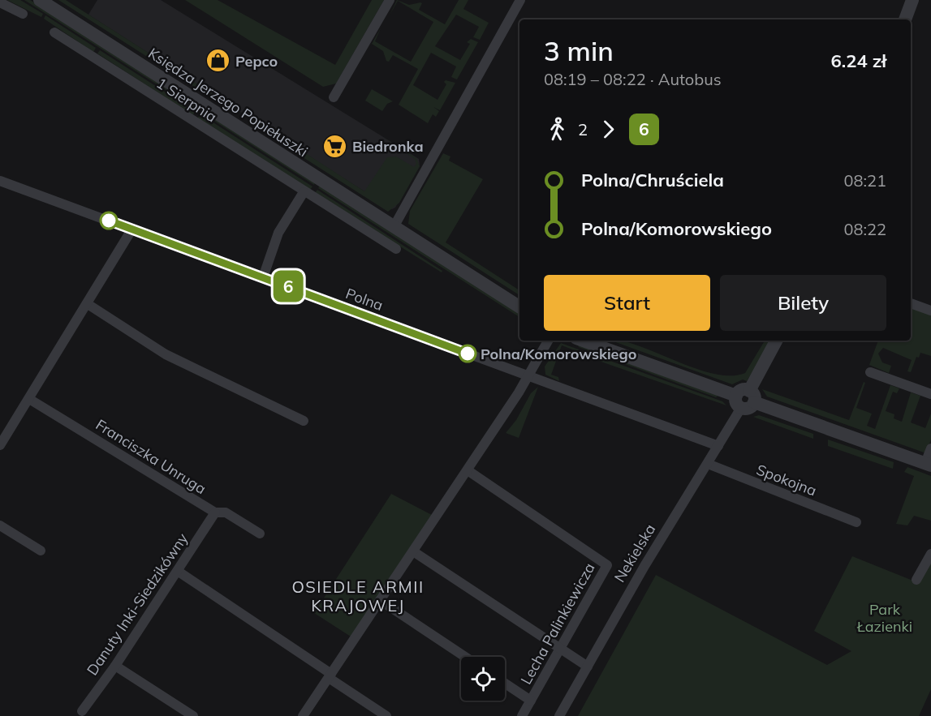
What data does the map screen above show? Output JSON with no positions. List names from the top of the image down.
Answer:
{
  "streets": {
    "street": [
      "1 Sierpnia",
      "Księdza Jerzego Popiełuszki",
      "Polna",
      "Franciszka Unruga",
      "Spokojna",
      "Nekielska",
      "Danuty Inki-Siedzikówny",
      "Lecha Palinkiewicza"
    ]
  },
  "crossings": [
    ["Polna", "Nekielska"],
    ["Franciszka Unruga", "Danuty Inki-Siedzikówny"],
    ["Spokojna", "Nekielska"]
  ],
  "districts": ["OSIEDLE ARMII KRAJOWEJ"],
  "parks": ["Park Łazienki"],
  "places": {
    "shop": ["Pepco"],
    "supermarket": ["Biedronka"],
    "other": ["Polna/Komorowskiego"]
  },
  "lines": ["bus line 6"],
  "page": {
    "on_map": "6",
    "heading": ["3 min", "08:19 – 08:22 · Autobus", "6.24 zł"],
    "legs": ["2", "6"],
    "list": [
      {
        "name": "Polna/Chruściela",
        "value": "08:21"
      },
      {
        "name": "Polna/Komorowskiego",
        "value": "08:22"
      }
    ],
    "buttons": ["Start", "Bilety"]
  }
}
